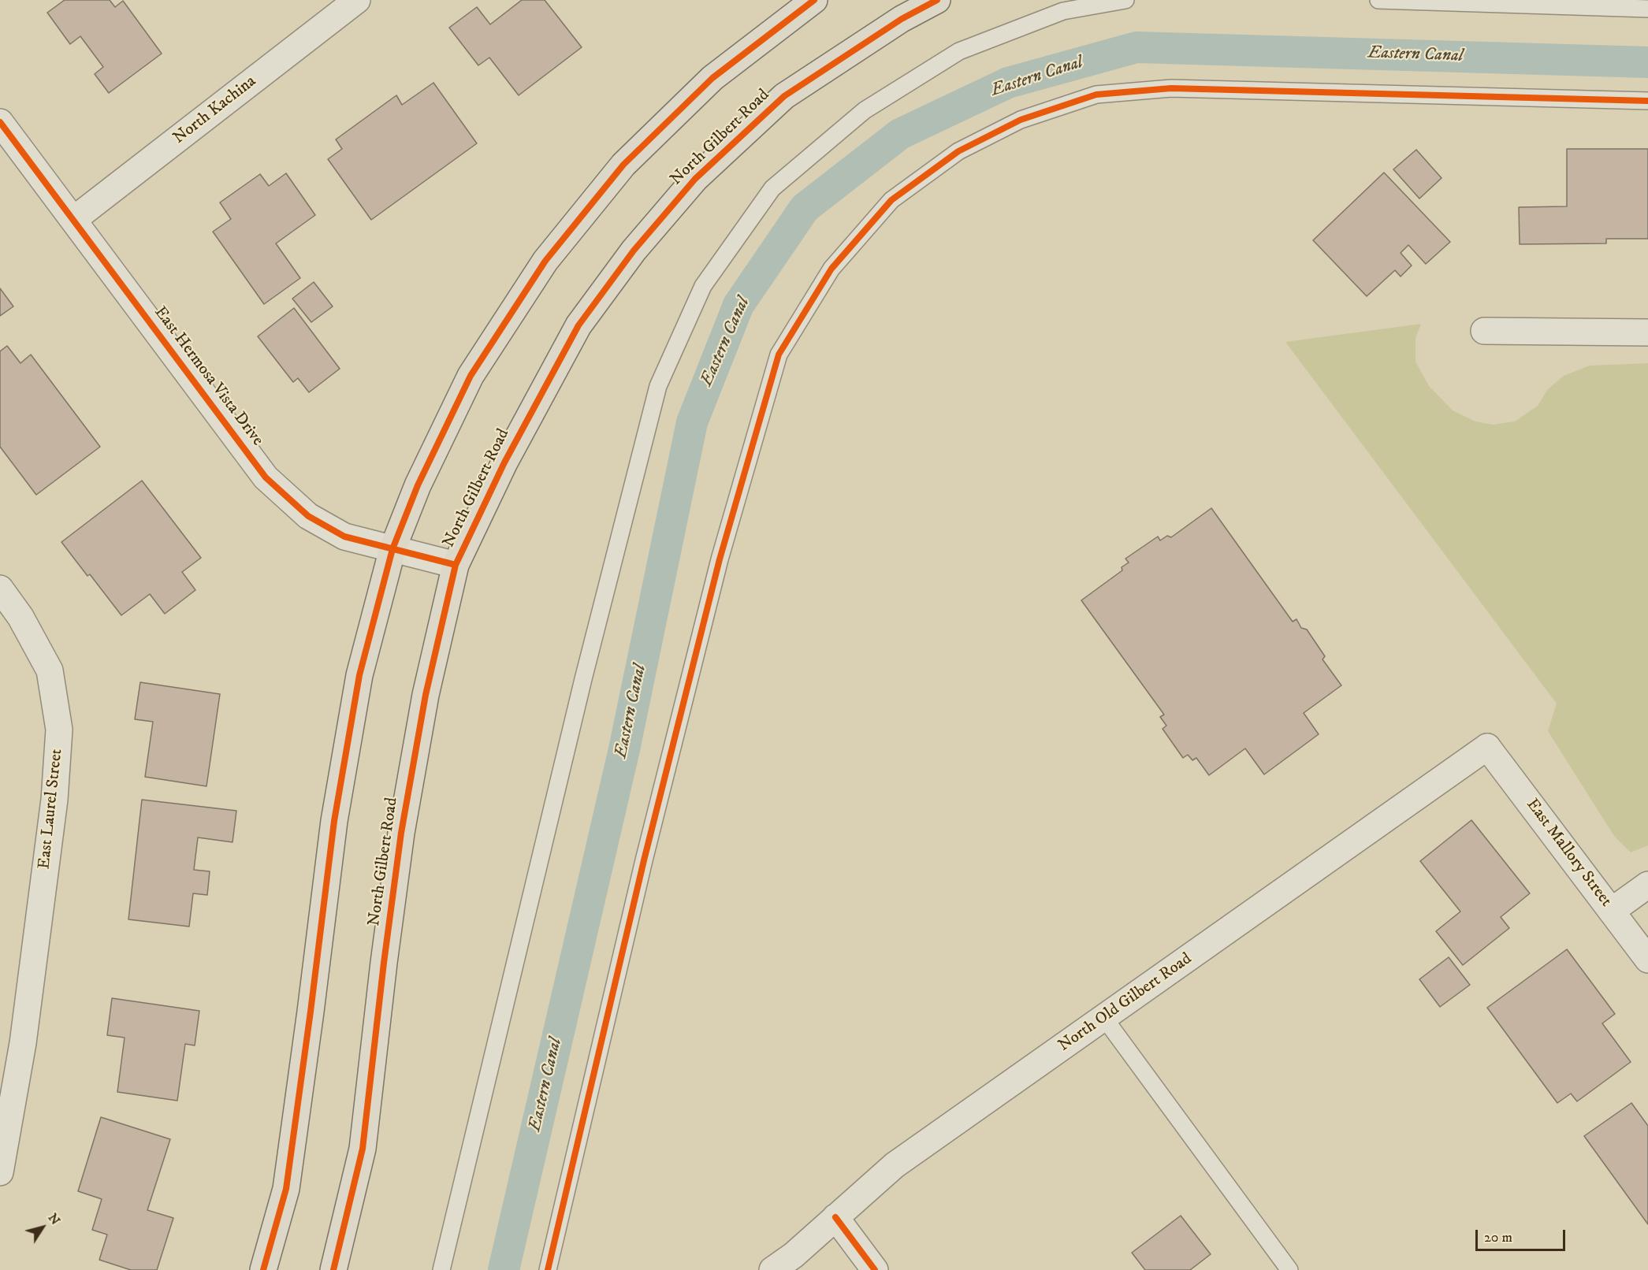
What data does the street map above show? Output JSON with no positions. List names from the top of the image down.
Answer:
{
  "streets": {
    "main road": ["North Gilbert Road"],
    "street": [
      "North Kachina",
      "East Hermosa Vista Drive",
      "East Laurel Street",
      "East Mallory Street",
      "North Old Gilbert Road"
    ]
  },
  "crossings": [
    ["North Kachina", "East Hermosa Vista Drive"],
    ["North Gilbert Road", "East Hermosa Vista Drive"],
    ["East Mallory Street", "North Old Gilbert Road"]
  ],
  "water": ["Eastern Canal"],
  "scale_bar": "20 m",
  "north": "top right"
}
